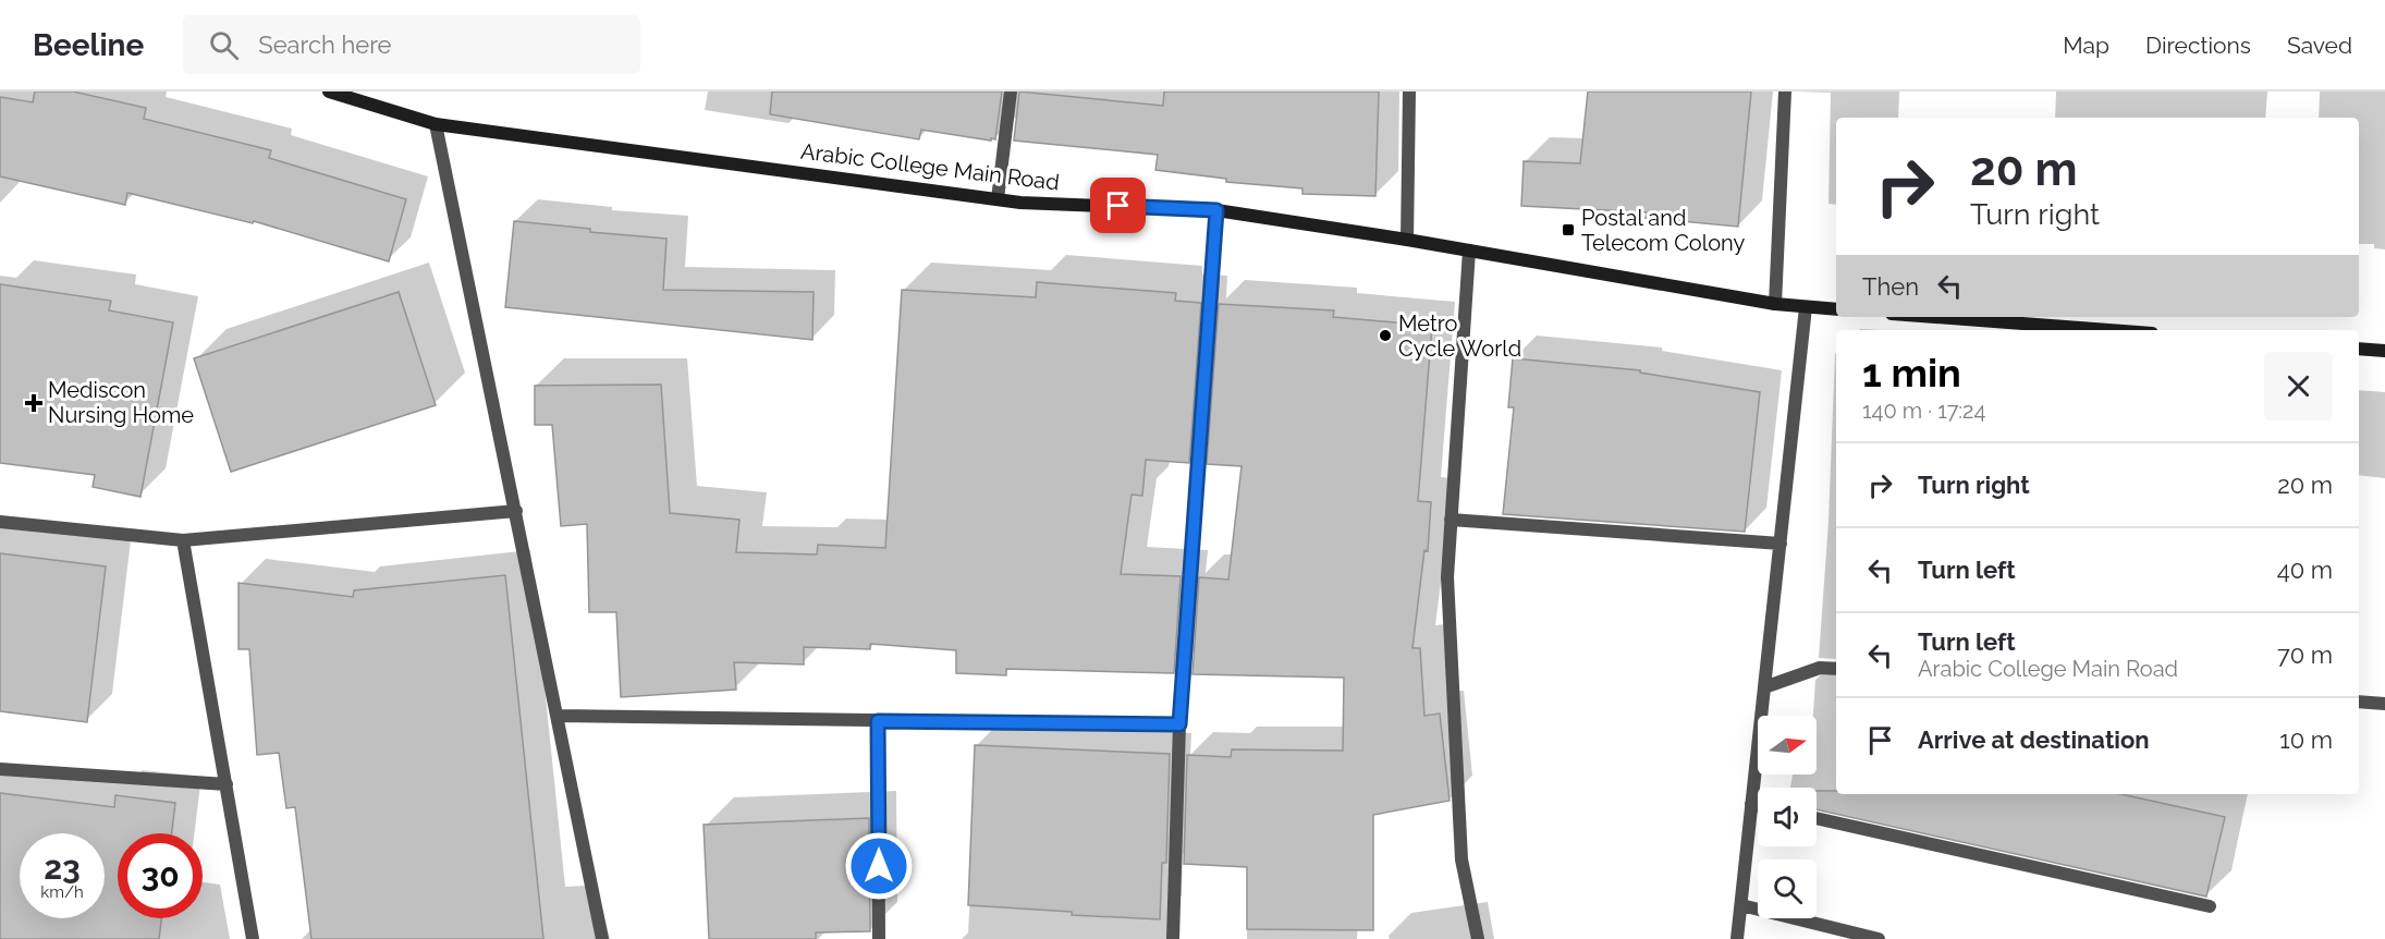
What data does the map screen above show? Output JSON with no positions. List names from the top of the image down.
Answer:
{
  "streets": {
    "main road": ["Arabic College Main Road"]
  },
  "places": {
    "transit": ["Postal and Telecom Colony"],
    "other": ["Metro Cycle World"],
    "health": ["Mediscon Nursing Home"]
  },
  "north": "right",
  "page": {
    "header": "Beeline",
    "search": "Search here",
    "nav": ["Map", "Directions", "Saved"],
    "turn": ["20 m", "Turn right"],
    "then": "Then",
    "heading": ["1 min", "140 m · 17:24"],
    "list": [
      {
        "name": "Turn right",
        "value": "20 m"
      },
      {
        "name": "Turn left",
        "value": "40 m"
      },
      {
        "name": "Turn left",
        "note": "Arabic College Main Road",
        "value": "70 m"
      },
      {
        "name": "Arrive at destination",
        "value": "10 m"
      }
    ],
    "speed": "23 km/h",
    "limit": "30"
  }
}
